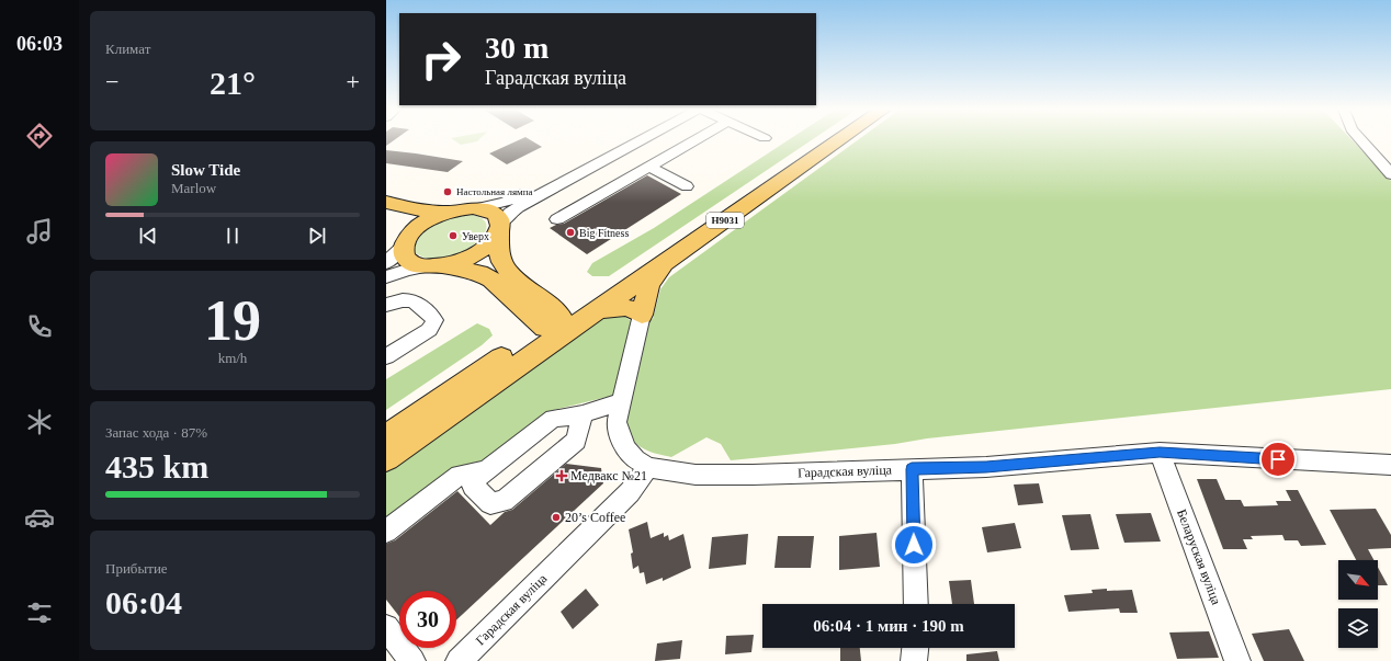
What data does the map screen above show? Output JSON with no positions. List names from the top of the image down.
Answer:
{
  "streets": {
    "main road": ["Н9031"],
    "street": ["Гарадская вуліца", "Беларуская вуліца"]
  },
  "crossings": [
    ["Гарадская вуліца", "Беларуская вуліца"]
  ],
  "places": {
    "other": [
      "Настольная лямпа",
      "Big Fitness",
      "Уверх",
      "20’s Coffee"
    ],
    "health": ["Медвакс №21"]
  },
  "north": "bottom right",
  "page": {
    "tabs": "06:03",
    "tile": [
      "Климат",
      ["19", "km/h"],
      ["Запас хода · 87%", "435 km"],
      ["Прибытие", "06:04"]
    ],
    "turn": ["30 m", "Гарадская вуліца"],
    "heat": ["−", "21°", "+"],
    "song": ["Slow Tide", "Marlow"],
    "limit": "30",
    "trip": "06:04 · 1 мин · 190 m"
  }
}
